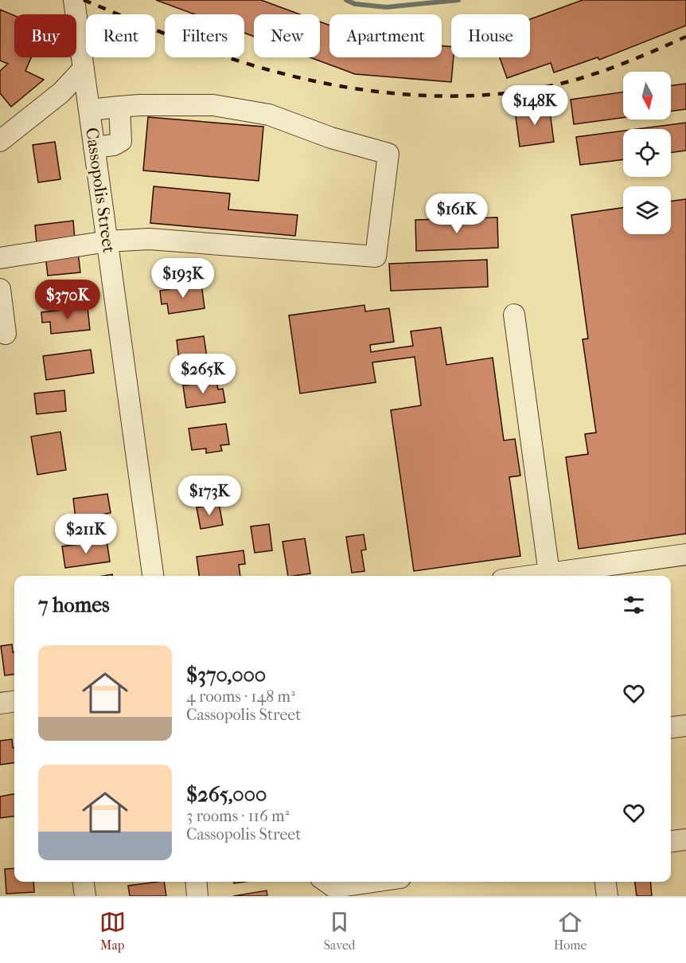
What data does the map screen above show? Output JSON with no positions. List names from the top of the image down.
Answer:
{
  "streets": {
    "street": ["Cassopolis Street"]
  },
  "north": "bottom",
  "page": {
    "chip": [
      "Buy",
      "Rent",
      "Filters",
      "New",
      "Apartment",
      "House"
    ],
    "price": [
      "$148K",
      "$161K",
      "$193K",
      "$370K",
      "$265K",
      "$173K",
      "$211K"
    ],
    "heading": "7 homes",
    "list": [
      {
        "name": "$370,000",
        "note": "4 rooms · 148 m² · Cassopolis Street"
      },
      {
        "name": "$265,000",
        "note": "3 rooms · 116 m² · Cassopolis Street"
      }
    ],
    "tabs": ["Map", "Saved", "Home"]
  }
}
